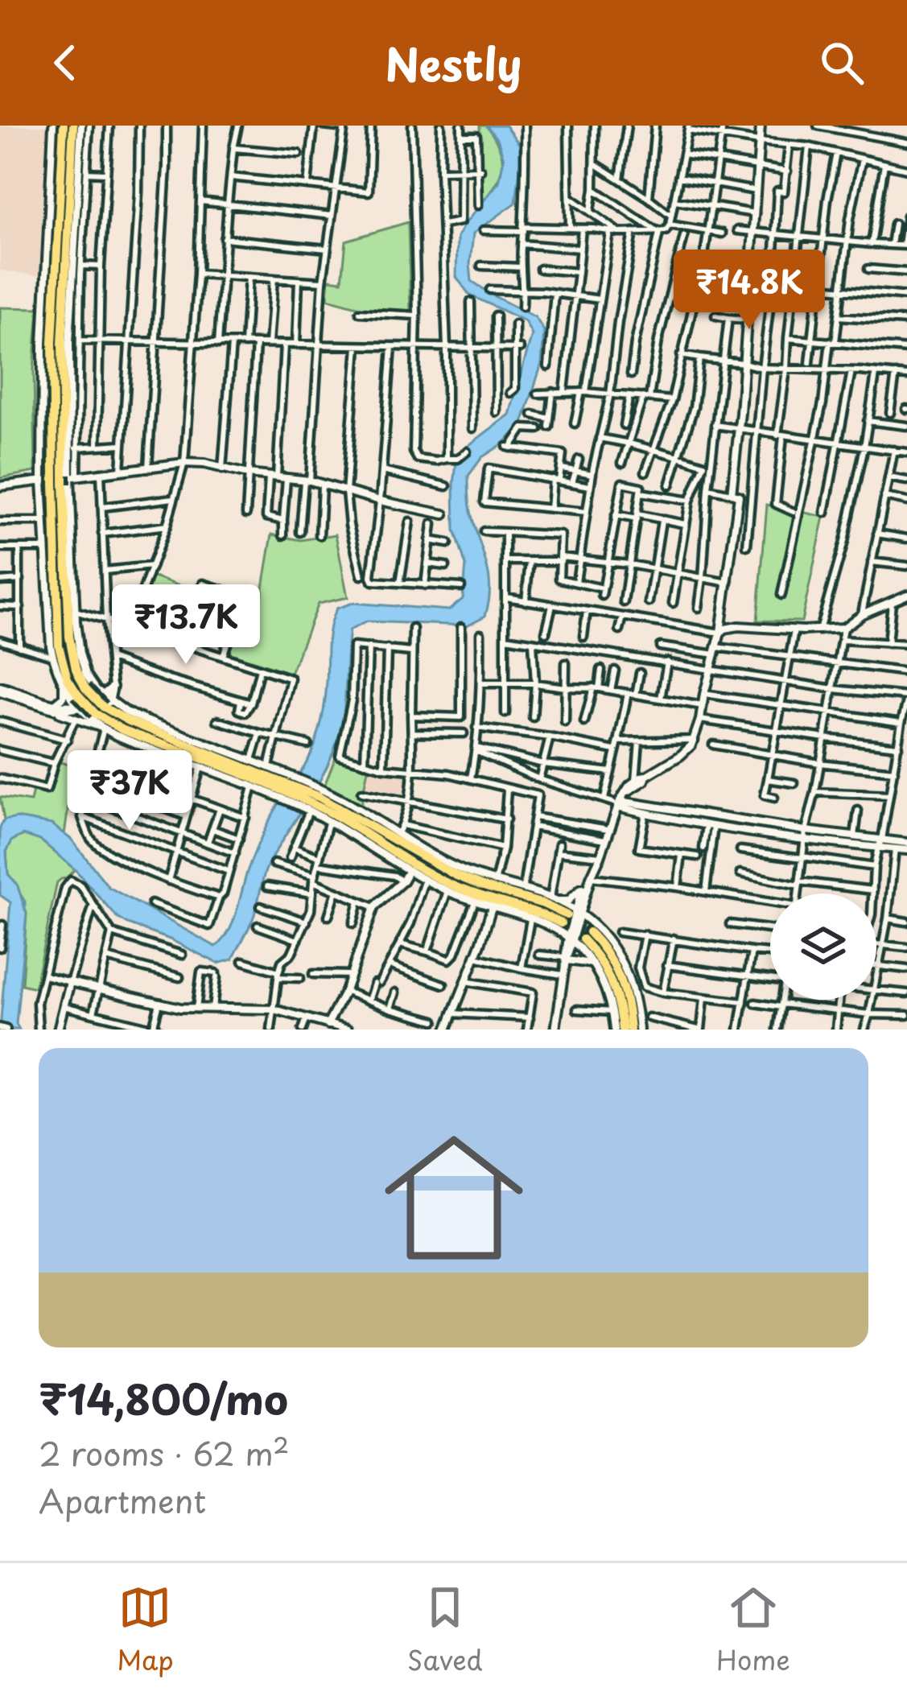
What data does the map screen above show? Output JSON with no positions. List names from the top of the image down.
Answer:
{
  "page": {
    "header": "Nestly",
    "price": ["₹14.8K", "₹13.7K", "₹37K"],
    "list": [
      {
        "name": "₹14,800/mo",
        "note": "2 rooms · 62 m² · Apartment"
      }
    ],
    "tabs": ["Map", "Saved", "Home"]
  }
}
